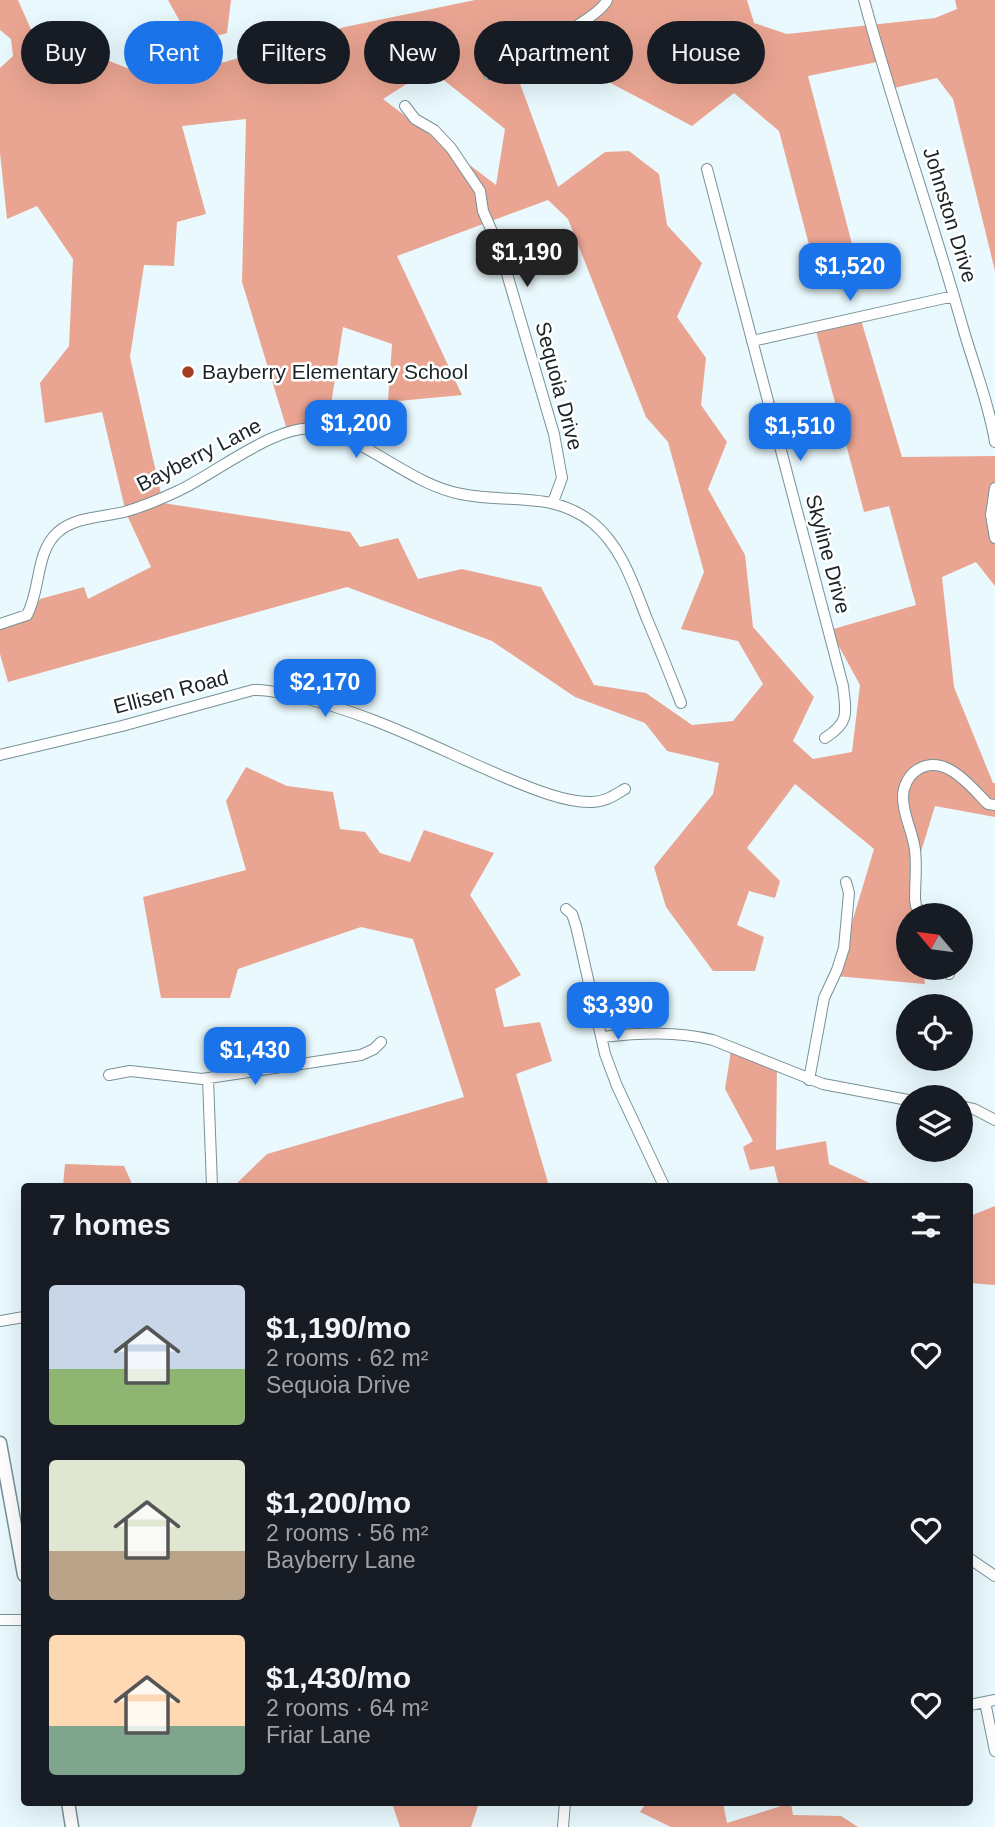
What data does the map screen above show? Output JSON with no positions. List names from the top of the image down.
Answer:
{
  "streets": {
    "street": [
      "Johnston Drive",
      "Sequoia Drive",
      "Bayberry Lane",
      "Skyline Drive",
      "Ellisen Road"
    ]
  },
  "crossings": [
    ["Sequoia Drive", "Bayberry Lane"]
  ],
  "places": ["Bayberry Elementary School"],
  "north": "top left",
  "page": {
    "chip": [
      "Buy",
      "Rent",
      "Filters",
      "New",
      "Apartment",
      "House"
    ],
    "price": [
      "$1,190",
      "$1,520",
      "$1,200",
      "$1,510",
      "$2,170",
      "$3,390",
      "$1,430"
    ],
    "heading": "7 homes",
    "list": [
      {
        "name": "$1,190/mo",
        "note": "2 rooms · 62 m² · Sequoia Drive"
      },
      {
        "name": "$1,200/mo",
        "note": "2 rooms · 56 m² · Bayberry Lane"
      },
      {
        "name": "$1,430/mo",
        "note": "2 rooms · 64 m² · Friar Lane"
      }
    ]
  }
}
